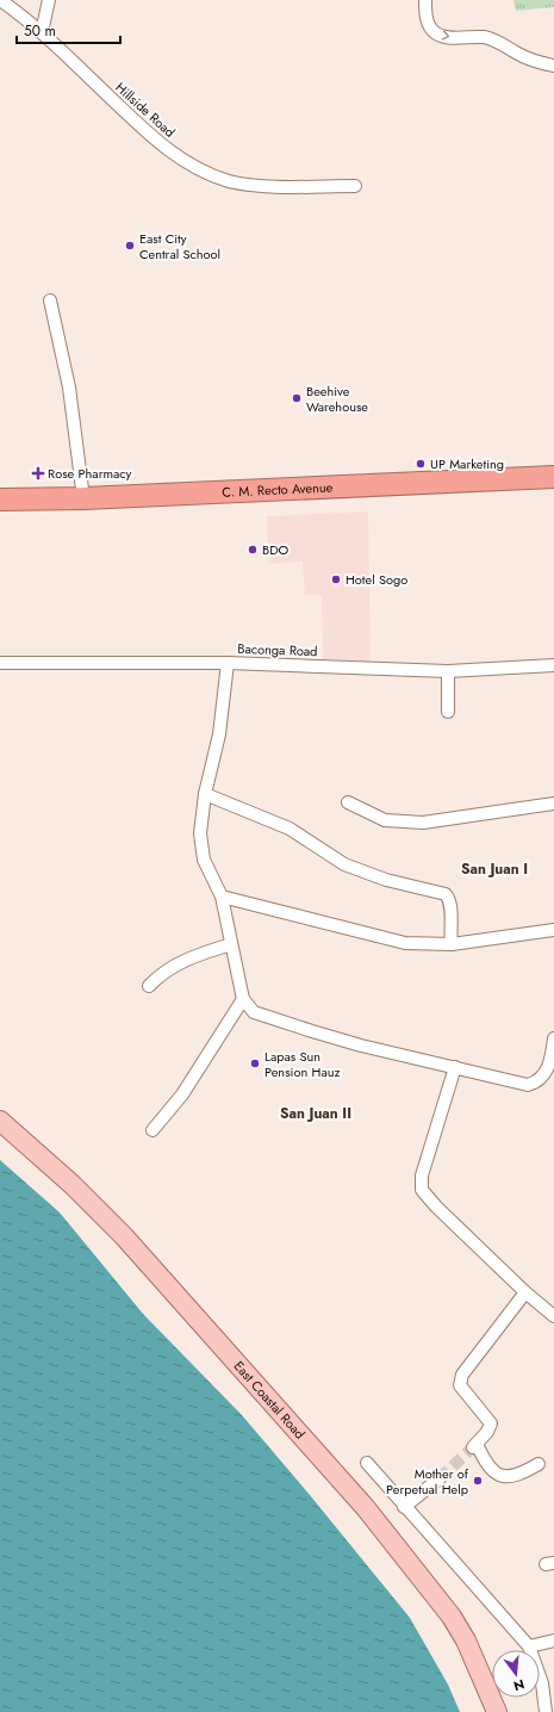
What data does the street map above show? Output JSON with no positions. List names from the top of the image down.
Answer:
{
  "streets": {
    "highway": ["C. M. Recto Avenue"],
    "main road": ["East Coastal Road"],
    "street": ["Hillside Road", "Baconga Road"]
  },
  "districts": ["San Juan I", "San Juan II"],
  "places": {
    "other": [
      "East City Central School",
      "Beehive Warehouse",
      "UP Marketing",
      "BDO",
      "Hotel Sogo",
      "Lapas Sun Pension Hauz",
      "Mother of Perpetual Help"
    ],
    "health": ["Rose Pharmacy"]
  },
  "scale_bar": "50 m",
  "north": "bottom"
}
